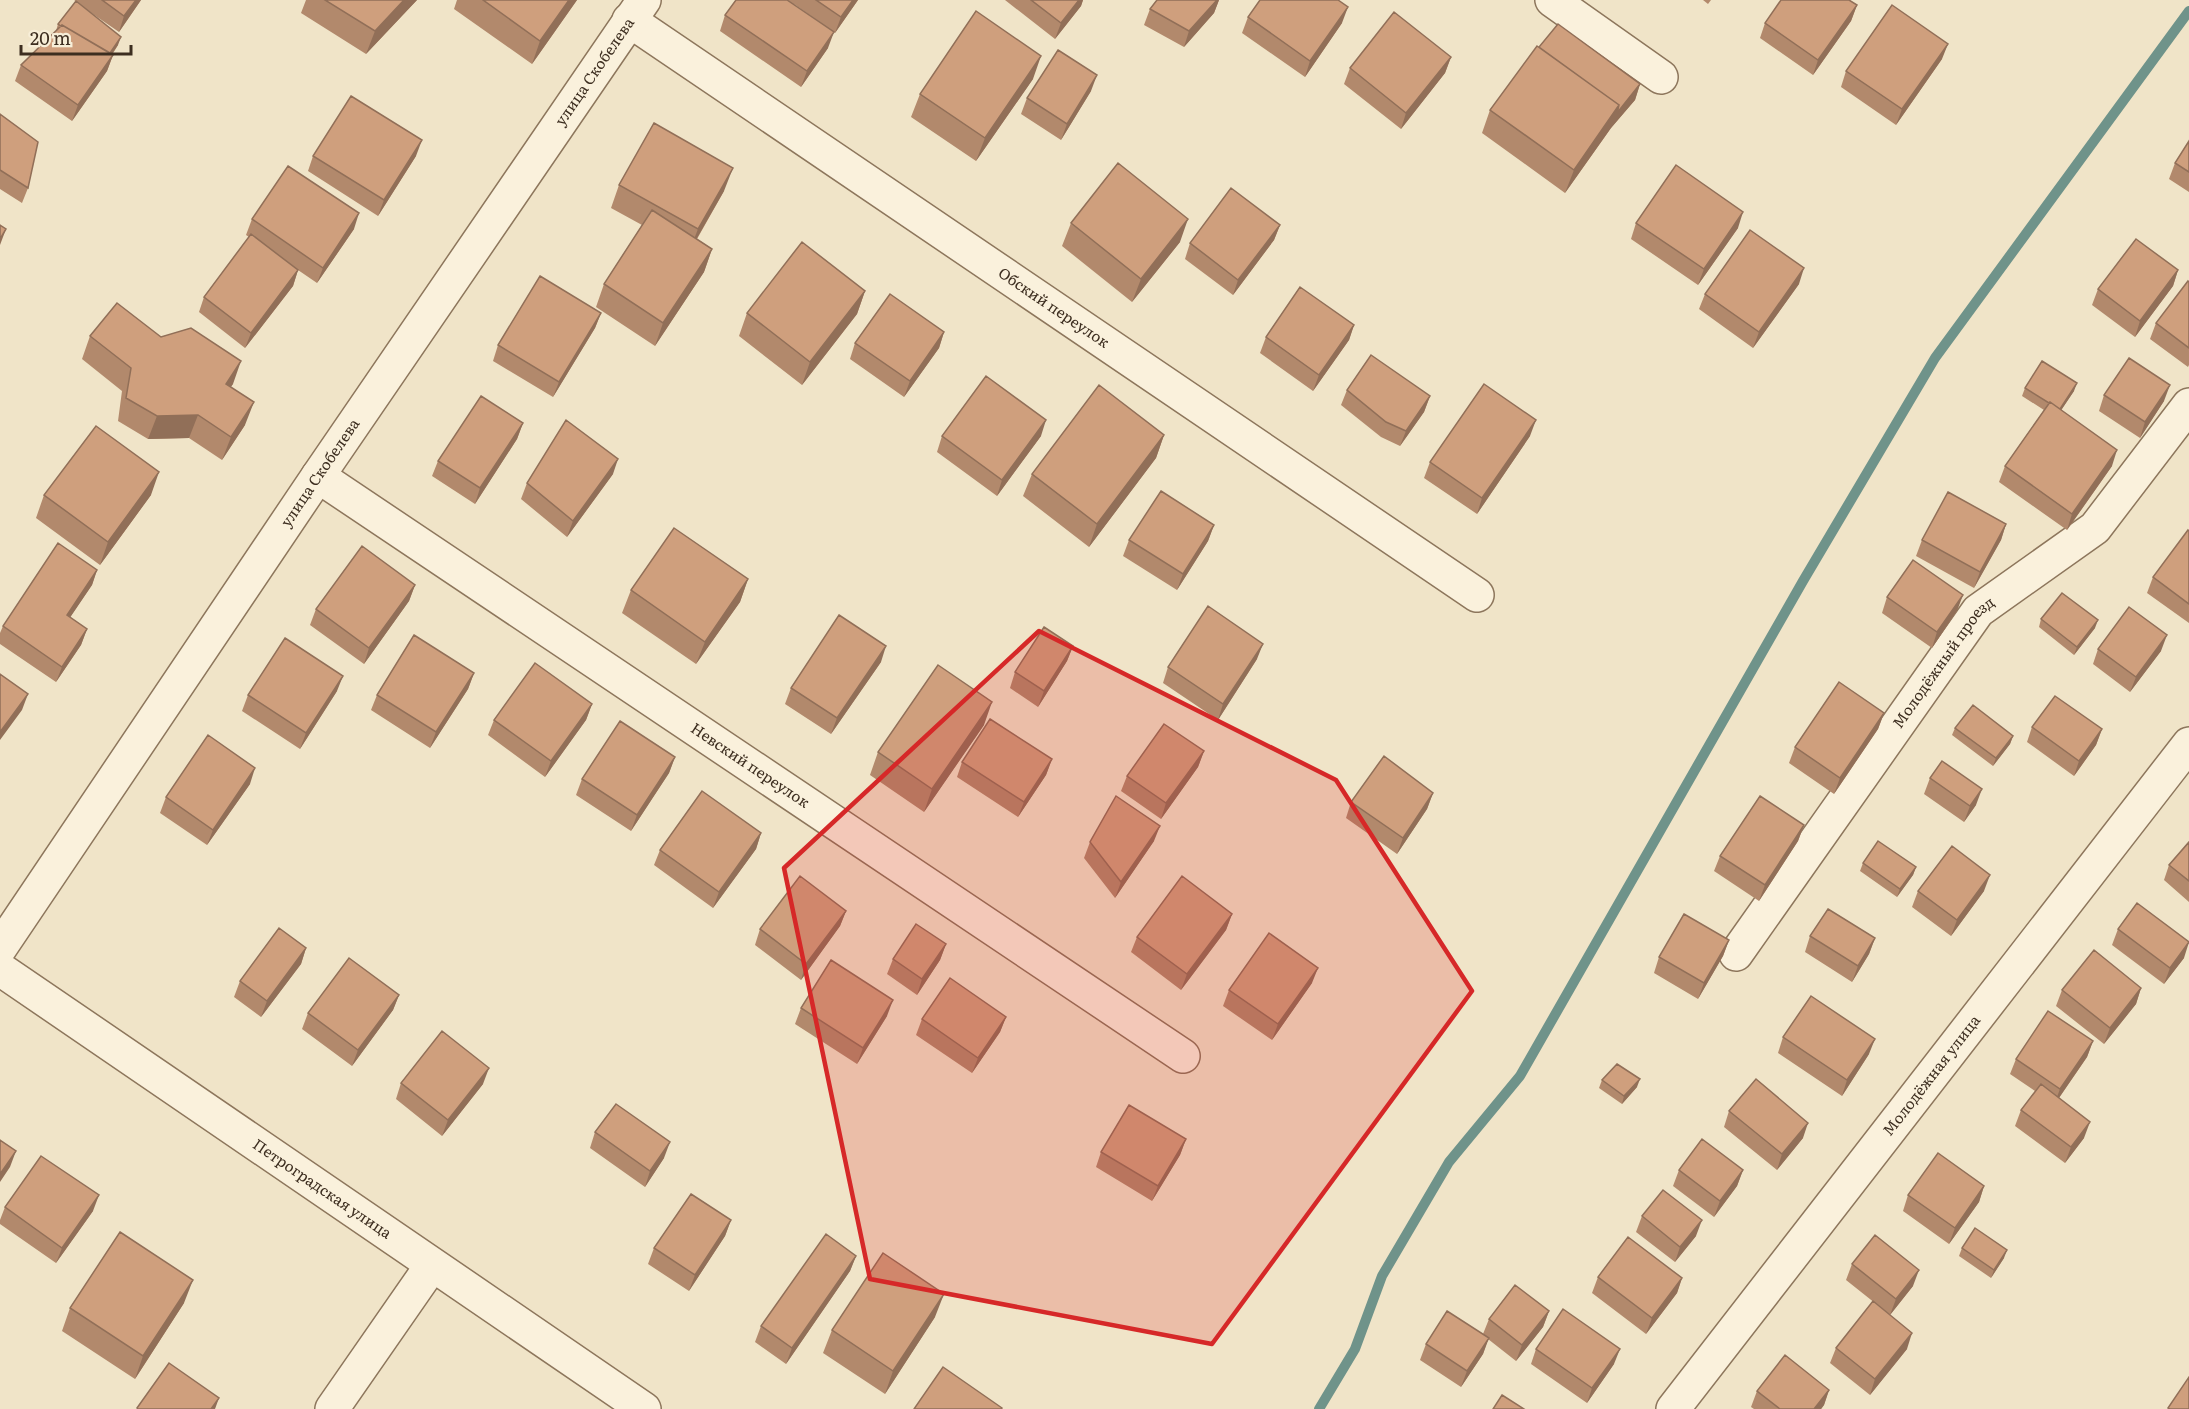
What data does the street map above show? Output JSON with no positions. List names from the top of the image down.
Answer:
{
  "streets": {
    "street": [
      "улица Скобелева",
      "Обский переулок",
      "Молодёжный проезд",
      "Невский переулок",
      "Молодёжная улица",
      "Петроградская улица"
    ]
  },
  "crossings": [
    ["улица Скобелева", "Обский переулок"],
    ["улица Скобелева", "Невский переулок"]
  ],
  "scale_bar": "20 m"
}
